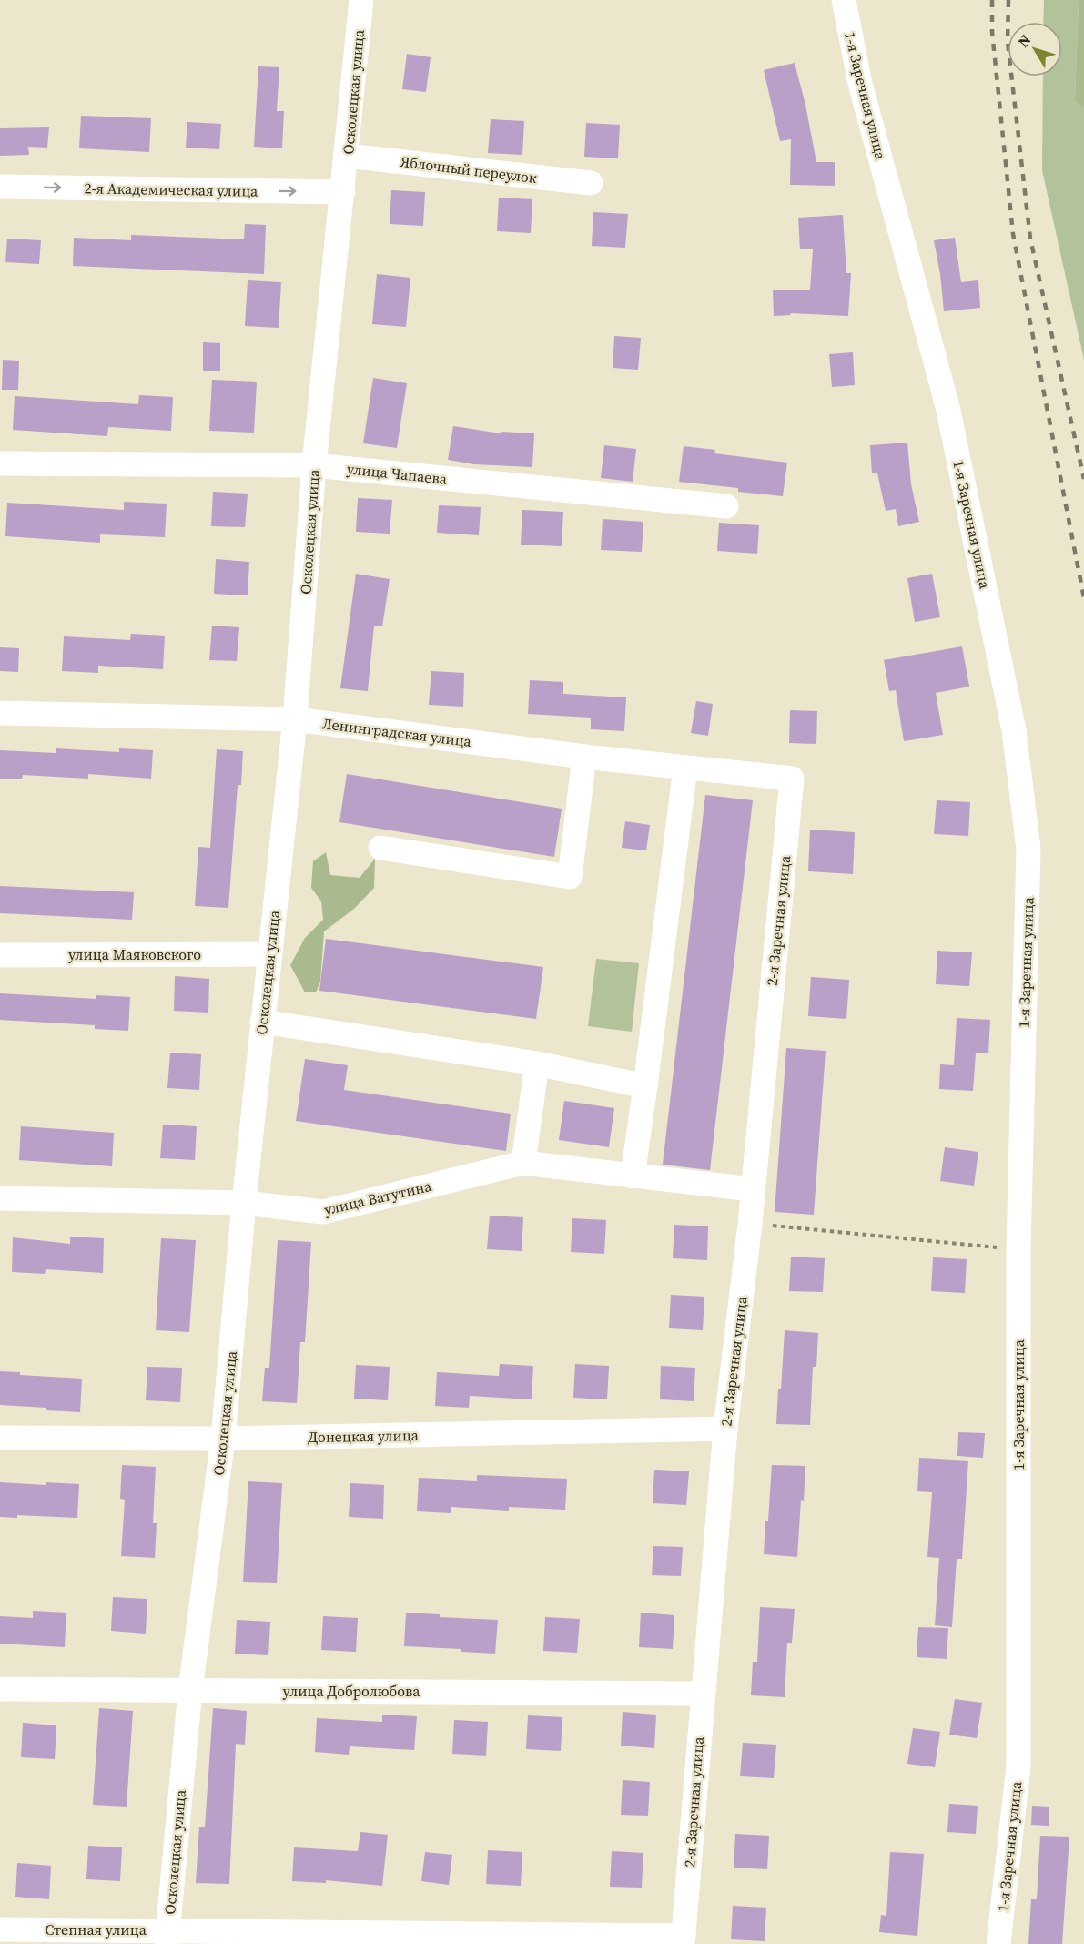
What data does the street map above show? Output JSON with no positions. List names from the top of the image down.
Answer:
{
  "streets": {
    "street": [
      "Осколецкая улица",
      "1-я Заречная улица",
      "Яблочный переулок",
      "2-я Академическая улица",
      "улица Чапаева",
      "Ленинградская улица",
      "2-я Заречная улица",
      "улица Маяковского",
      "улица Ватутина",
      "Донецкая улица",
      "улица Добролюбова",
      "Степная улица"
    ]
  },
  "crossings": [
    ["Осколецкая улица", "Яблочный переулок"],
    ["Осколецкая улица", "2-я Академическая улица"],
    ["Осколецкая улица", "улица Чапаева"],
    ["Осколецкая улица", "Ленинградская улица"],
    ["Осколецкая улица", "улица Маяковского"],
    ["Осколецкая улица", "улица Ватутина"],
    ["Осколецкая улица", "Донецкая улица"],
    ["Осколецкая улица", "улица Добролюбова"],
    ["Осколецкая улица", "Степная улица"],
    ["Ленинградская улица", "2-я Заречная улица"],
    ["2-я Заречная улица", "улица Ватутина"],
    ["2-я Заречная улица", "Донецкая улица"],
    ["2-я Заречная улица", "улица Добролюбова"],
    ["2-я Заречная улица", "Степная улица"]
  ],
  "one_way": ["2-я Академическая улица"],
  "north": "top left"
}
